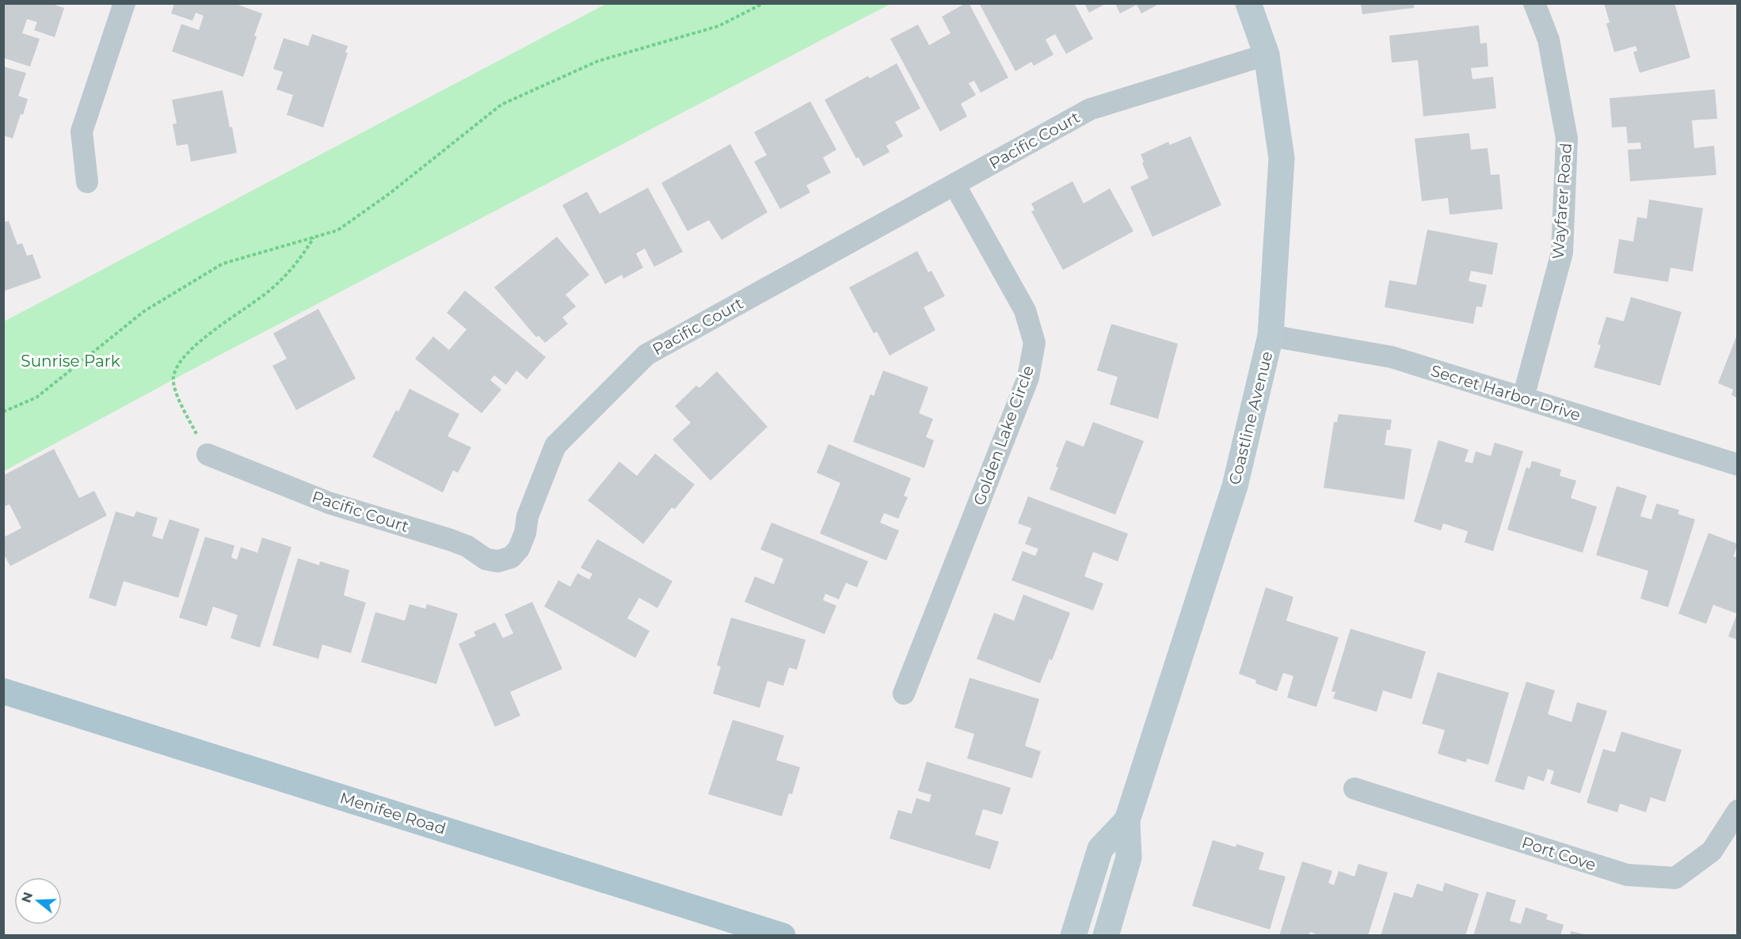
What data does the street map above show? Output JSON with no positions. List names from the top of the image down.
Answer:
{
  "streets": {
    "main road": ["Menifee Road"],
    "street": [
      "Pacific Court",
      "Wayfarer Road",
      "Secret Harbor Drive",
      "Coastline Avenue",
      "Golden Lake Circle",
      "Port Cove"
    ]
  },
  "crossings": [
    ["Pacific Court", "Coastline Avenue"],
    ["Pacific Court", "Golden Lake Circle"],
    ["Wayfarer Road", "Secret Harbor Drive"],
    ["Secret Harbor Drive", "Coastline Avenue"]
  ],
  "parks": ["Sunrise Park"],
  "north": "left"
}
